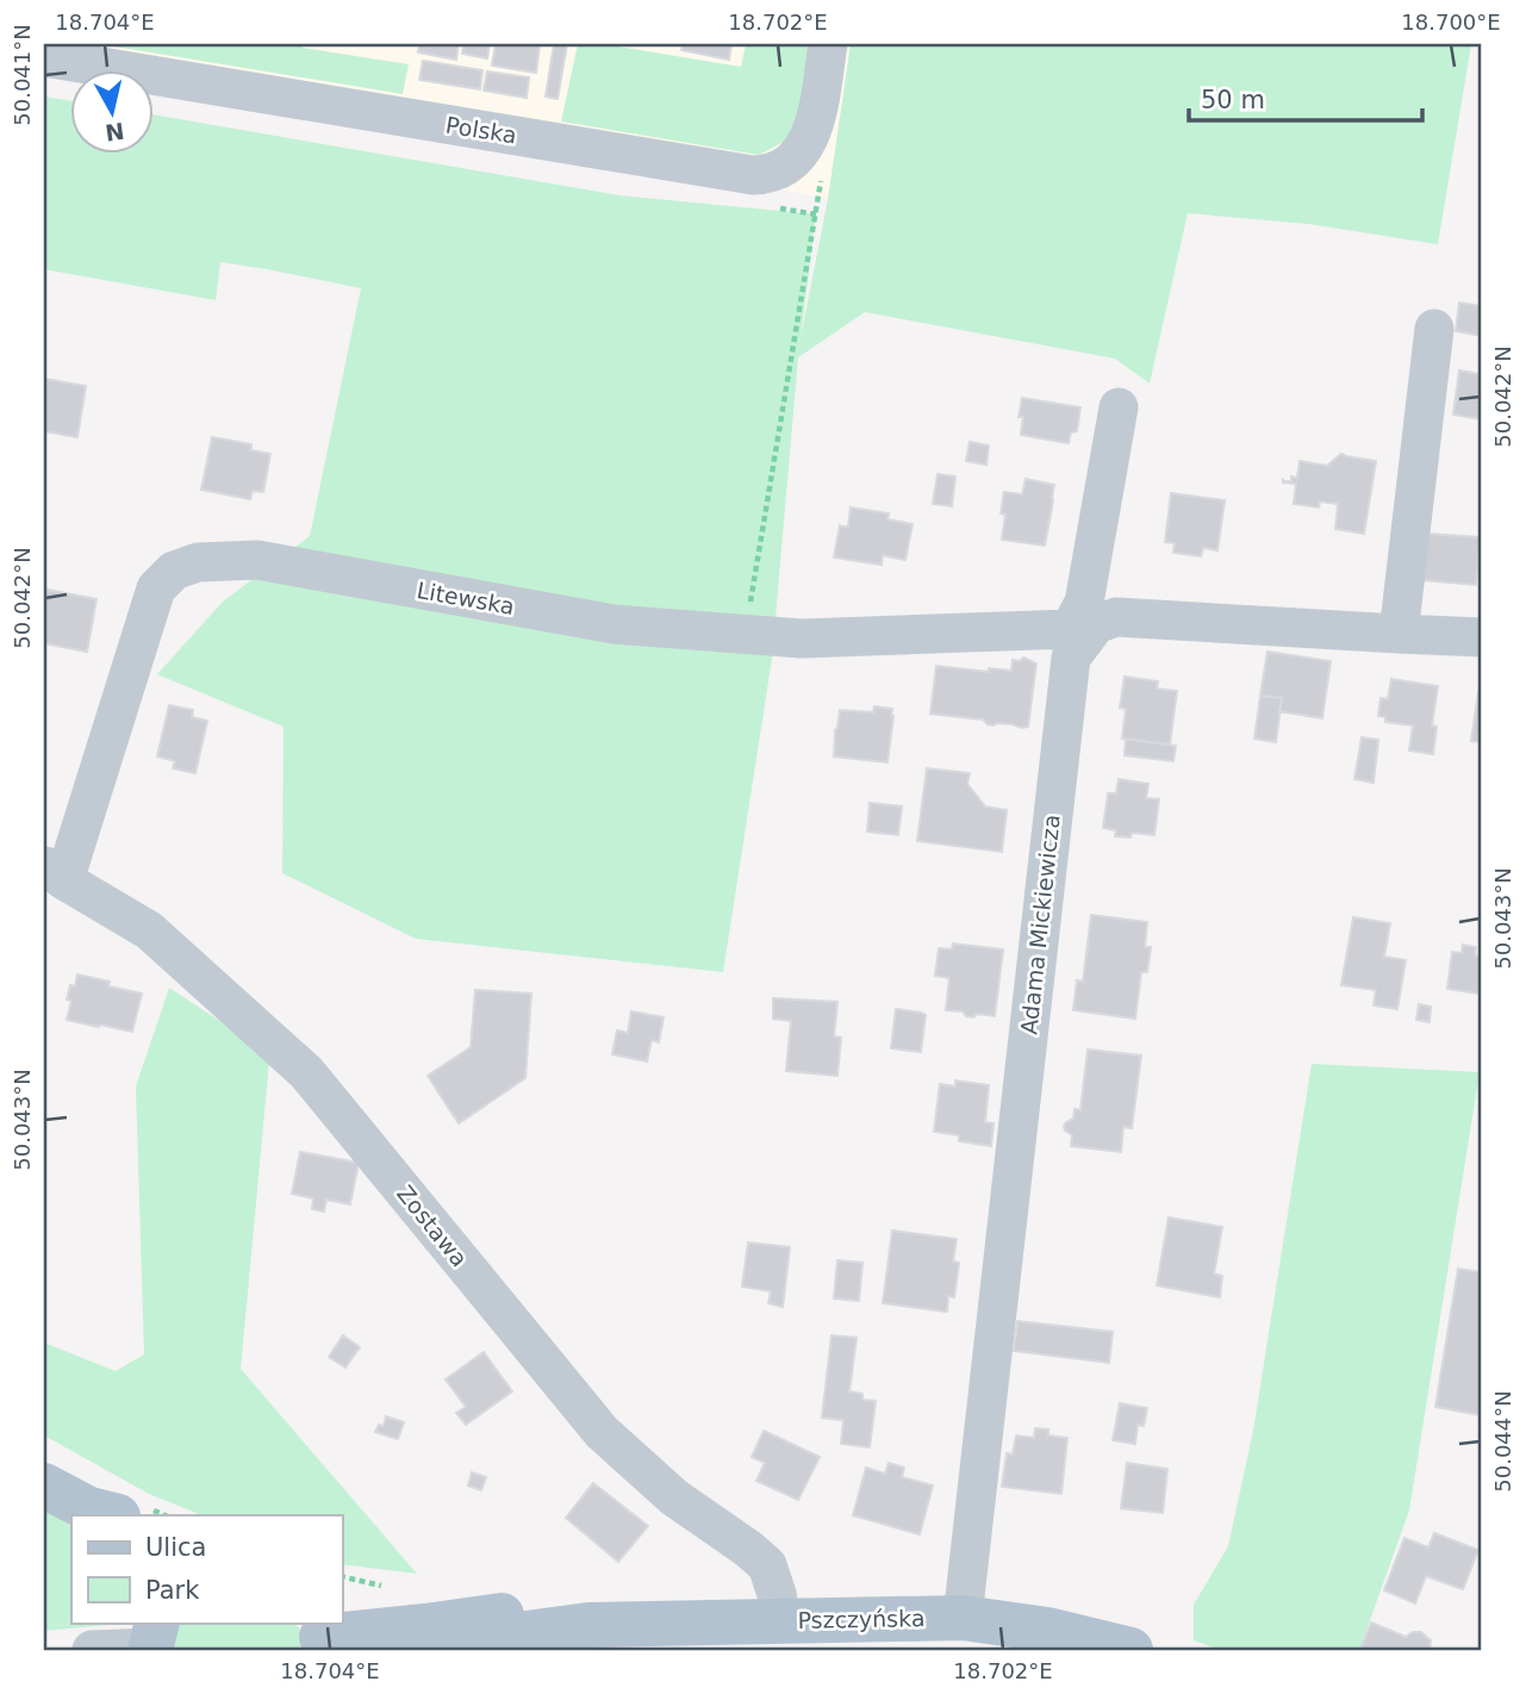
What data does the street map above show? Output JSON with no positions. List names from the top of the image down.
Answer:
{
  "streets": {
    "main road": ["Pszczyńska"],
    "street": [
      "Polska",
      "Litewska",
      "Adama Mickiewicza",
      "Zostawa"
    ]
  },
  "crossings": [
    ["Litewska", "Adama Mickiewicza"],
    ["Litewska", "Zostawa"],
    ["Adama Mickiewicza", "Pszczyńska"],
    ["Zostawa", "Pszczyńska"]
  ],
  "legend": ["Ulica", "Park"],
  "scale_bar": "50 m",
  "north": "bottom",
  "coordinates": [
    "18.704°E",
    "18.702°E",
    "18.700°E",
    "50.041°N",
    "50.042°N",
    "50.043°N",
    "50.044°N"
  ]
}
